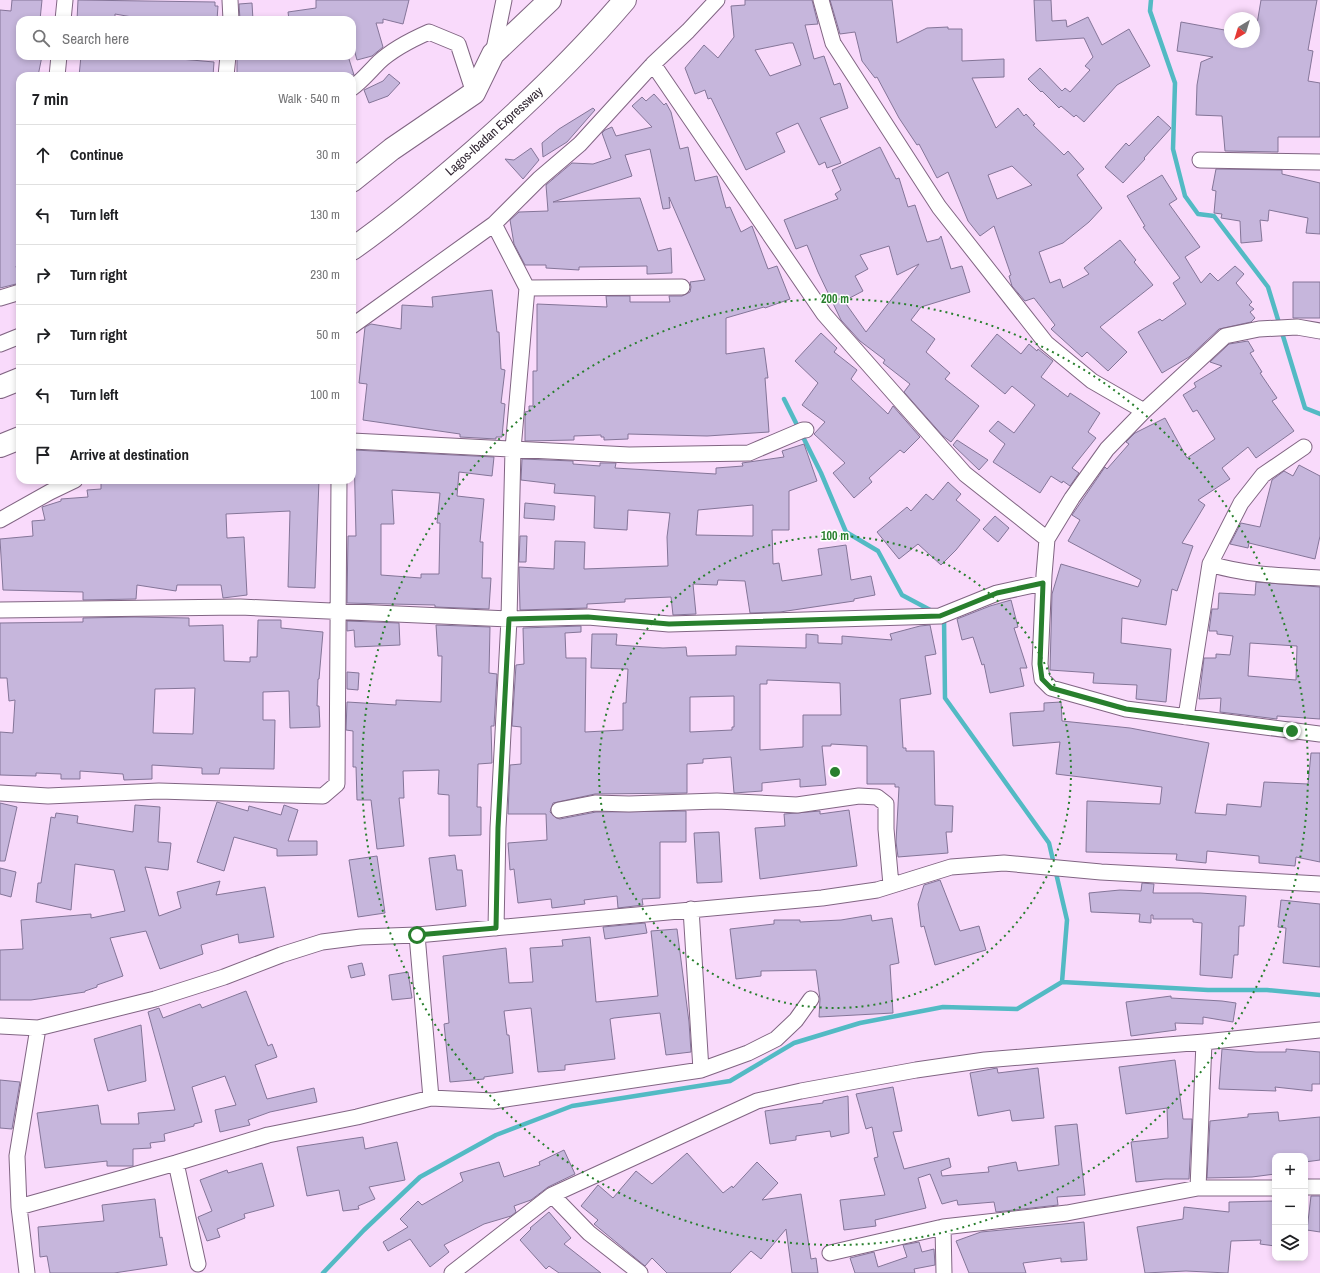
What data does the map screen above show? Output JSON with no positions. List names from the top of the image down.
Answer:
{
  "streets": {
    "highway": ["Lagos-Ibadan Expressway"]
  },
  "north": "bottom left",
  "page": {
    "search": "Search here",
    "heading": ["7 min", "Walk · 540 m"],
    "list": [
      ["Continue", "30 m"],
      ["Turn left", "130 m"],
      ["Turn right", "230 m"],
      ["Turn right", "50 m"],
      ["Turn left", "100 m"],
      "Arrive at destination"
    ],
    "map_buttons": ["+", "−"]
  },
  "rings": ["200 m", "100 m"]
}
